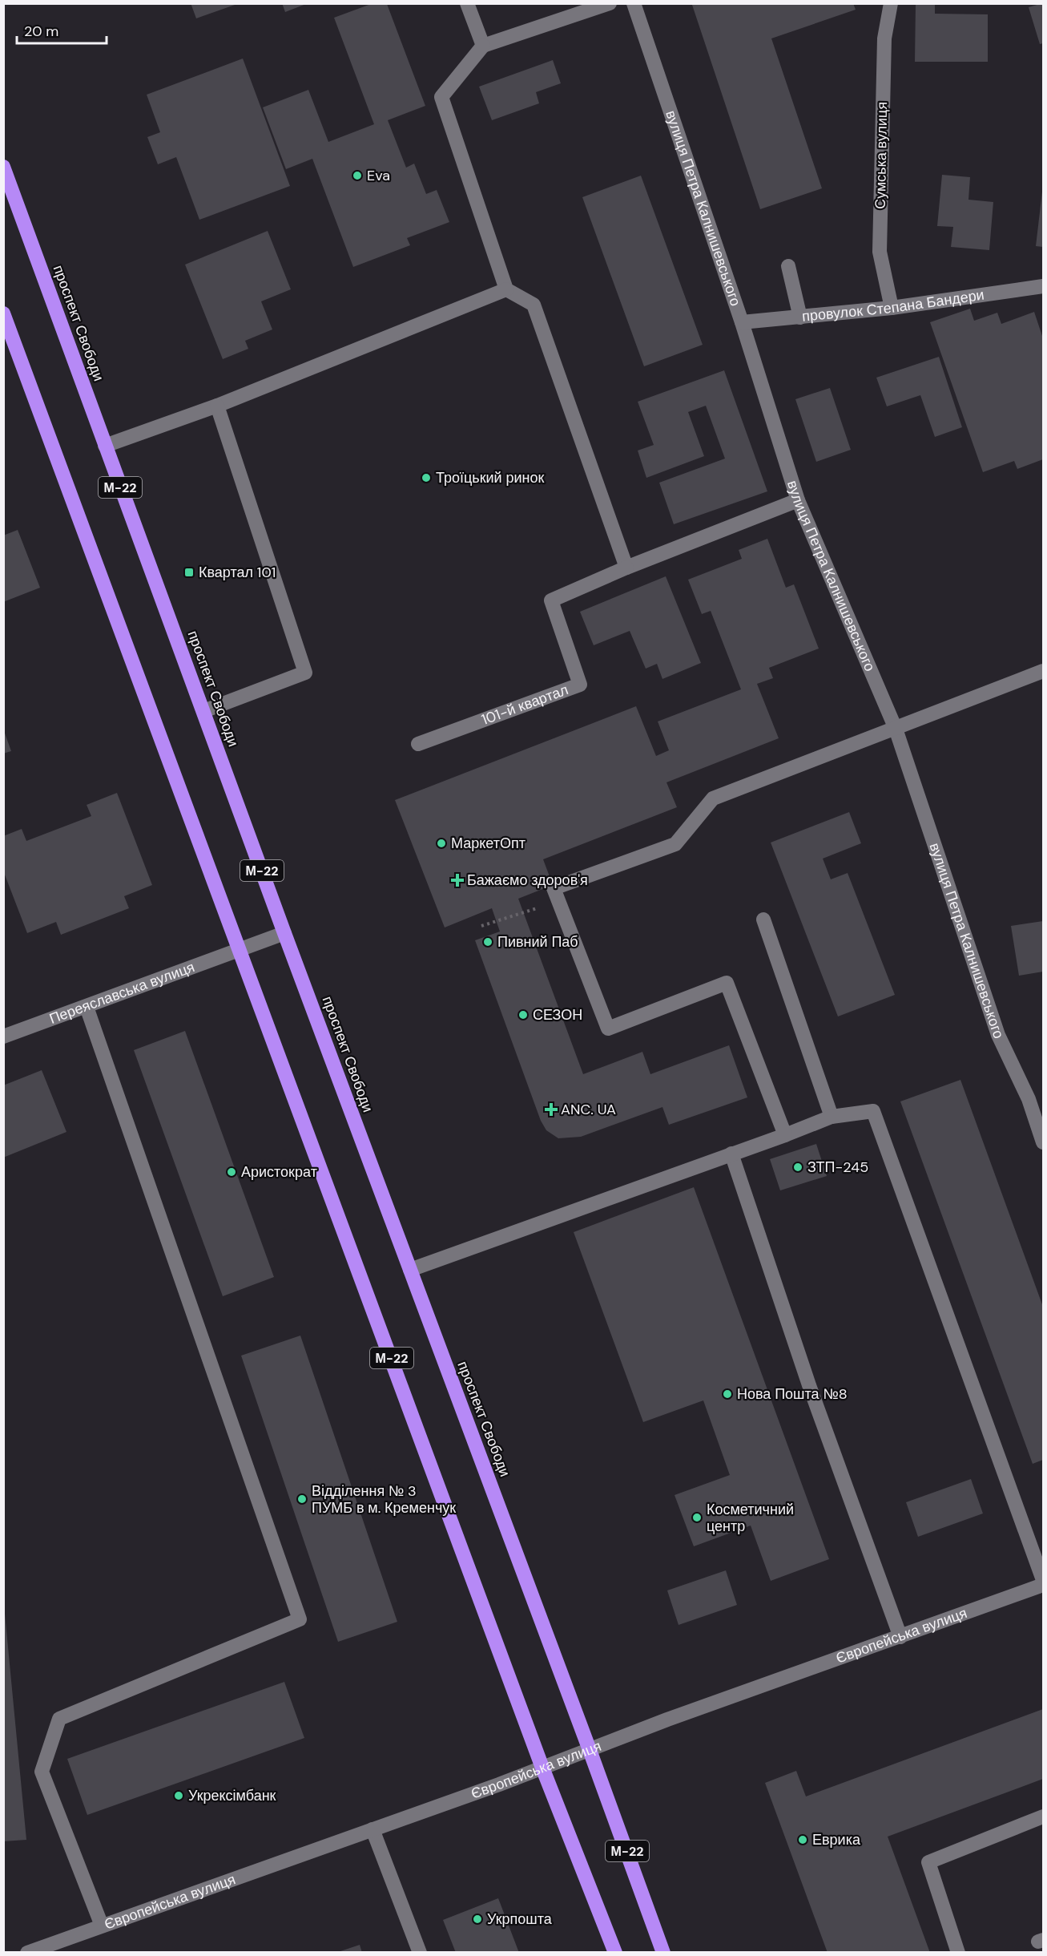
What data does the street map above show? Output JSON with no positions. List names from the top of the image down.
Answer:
{
  "streets": {
    "highway": ["проспект Свободи", "М-22"],
    "street": [
      "Сумська вулиця",
      "вулиця Петра Калнишевського",
      "провулок Степана Бандери",
      "101-й квартал",
      "Переяславська вулиця",
      "Європейська вулиця"
    ]
  },
  "crossings": [
    ["Сумська вулиця", "провулок Степана Бандери"],
    ["вулиця Петра Калнишевського", "провулок Степана Бандери"],
    ["проспект Свободи", "Переяславська вулиця"],
    ["проспект Свободи", "Європейська вулиця"],
    ["М-22", "Переяславська вулиця"],
    ["М-22", "Європейська вулиця"]
  ],
  "places": {
    "other": [
      "Eva",
      "Троїцький ринок",
      "МаркетОпт",
      "Пивний Паб",
      "СЕЗОН",
      "ЗТП-245",
      "Аристократ",
      "Нова Пошта №8",
      "Відділення № 3 ПУМБ в м. Кременчук",
      "Косметичний центр",
      "Укрексімбанк",
      "Еврика",
      "Укрпошта"
    ],
    "transit": ["Квартал 101"],
    "health": ["Бажаємо здоров'я", "ANC. UA"]
  },
  "scale_bar": "20 m"
}
